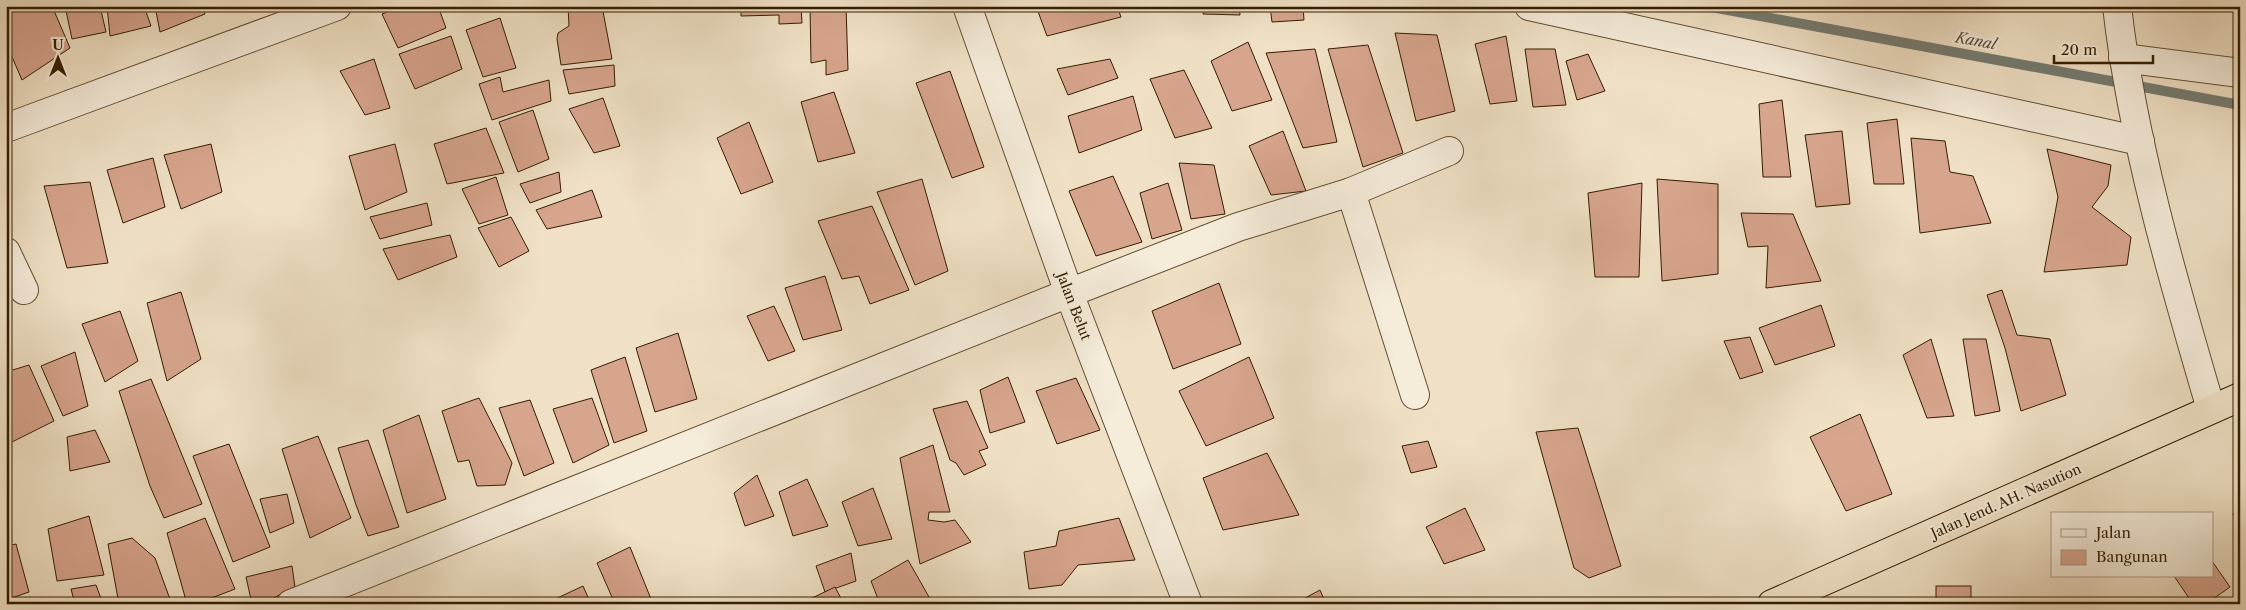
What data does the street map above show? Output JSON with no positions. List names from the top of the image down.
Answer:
{
  "streets": {
    "highway": ["Jalan Jend. AH. Nasution"],
    "street": ["Jalan Belut"]
  },
  "water": ["Kanal"],
  "legend": ["Jalan", "Bangunan"],
  "scale_bar": "20 m",
  "north": "top"
}
